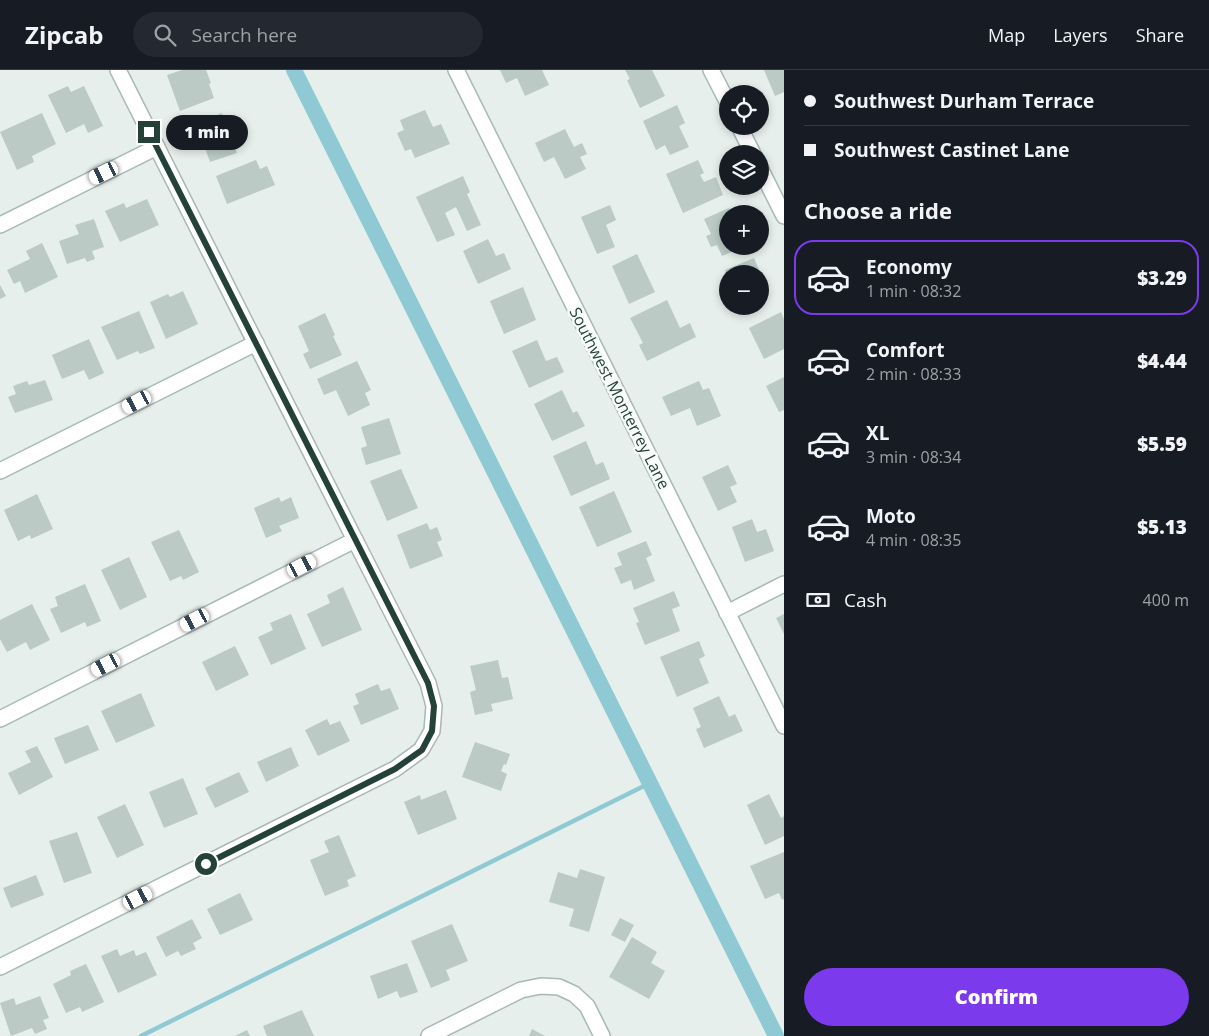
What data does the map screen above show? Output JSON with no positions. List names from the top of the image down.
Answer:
{
  "streets": {
    "street": ["Southwest Monterrey Lane"]
  },
  "page": {
    "header": "Zipcab",
    "search": "Search here",
    "nav": ["Map", "Layers", "Share"],
    "banner": ["Southwest Durham Terrace", "Southwest Castinet Lane"],
    "map_buttons": ["+", "−"],
    "bubble": "1 min",
    "heading": "Choose a ride",
    "list": [
      {
        "name": "Economy",
        "note": "1 min · 08:32",
        "value": "$3.29"
      },
      {
        "name": "Comfort",
        "note": "2 min · 08:33",
        "value": "$4.44"
      },
      {
        "name": "XL",
        "note": "3 min · 08:34",
        "value": "$5.59"
      },
      {
        "name": "Moto",
        "note": "4 min · 08:35",
        "value": "$5.13"
      }
    ],
    "pay": ["Cash", "400 m"],
    "buttons": "Confirm"
  }
}
